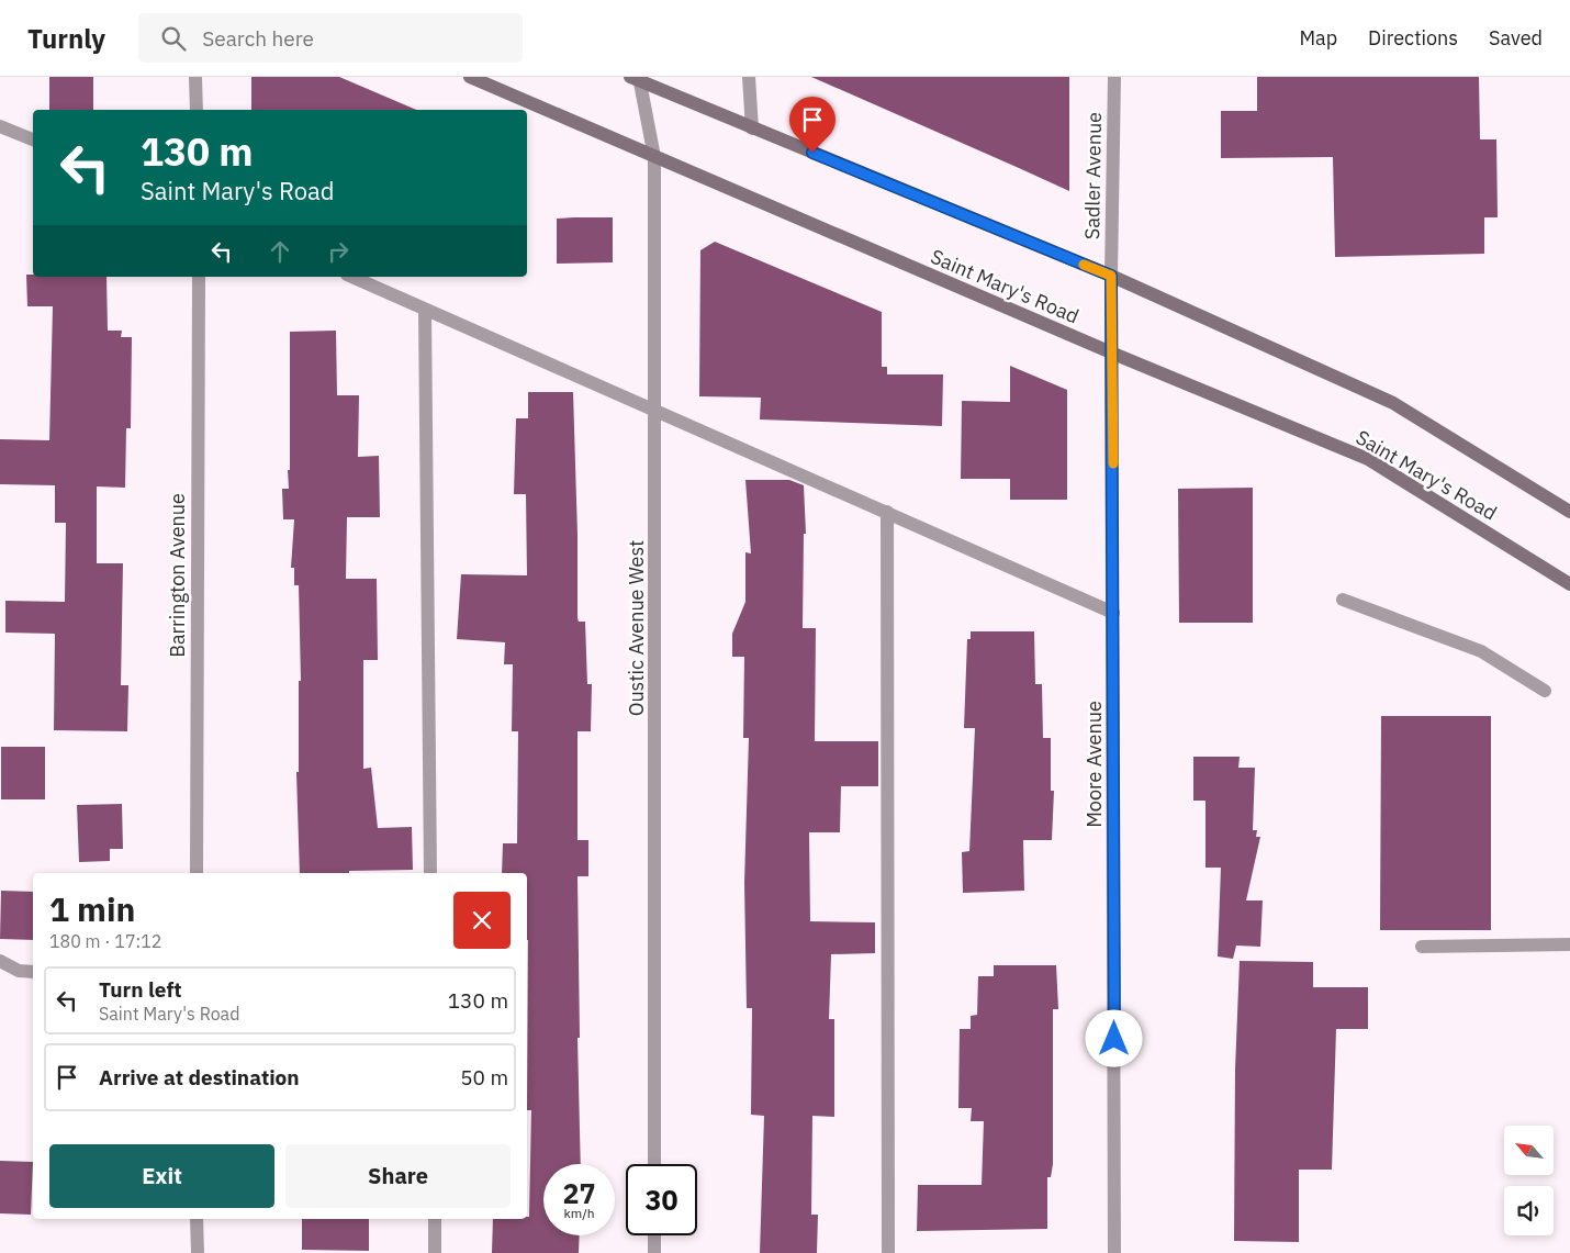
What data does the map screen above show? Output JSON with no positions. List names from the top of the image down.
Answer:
{
  "streets": {
    "main road": ["Saint Mary's Road"],
    "street": [
      "Sadler Avenue",
      "Barrington Avenue",
      "Oustic Avenue West",
      "Moore Avenue"
    ]
  },
  "crossings": [
    ["Sadler Avenue", "Moore Avenue"],
    ["Saint Mary's Road", "Oustic Avenue West"],
    ["Saint Mary's Road", "Moore Avenue"]
  ],
  "north": "top left",
  "page": {
    "header": "Turnly",
    "search": "Search here",
    "nav": ["Map", "Directions", "Saved"],
    "turn": ["130 m", "Saint Mary's Road"],
    "heading": ["1 min", "180 m · 17:12"],
    "list": [
      {
        "name": "Turn left",
        "note": "Saint Mary's Road",
        "value": "130 m"
      },
      {
        "name": "Arrive at destination",
        "value": "50 m"
      }
    ],
    "buttons": ["Exit", "Share"],
    "speed": "27 km/h",
    "limit": "30"
  }
}
